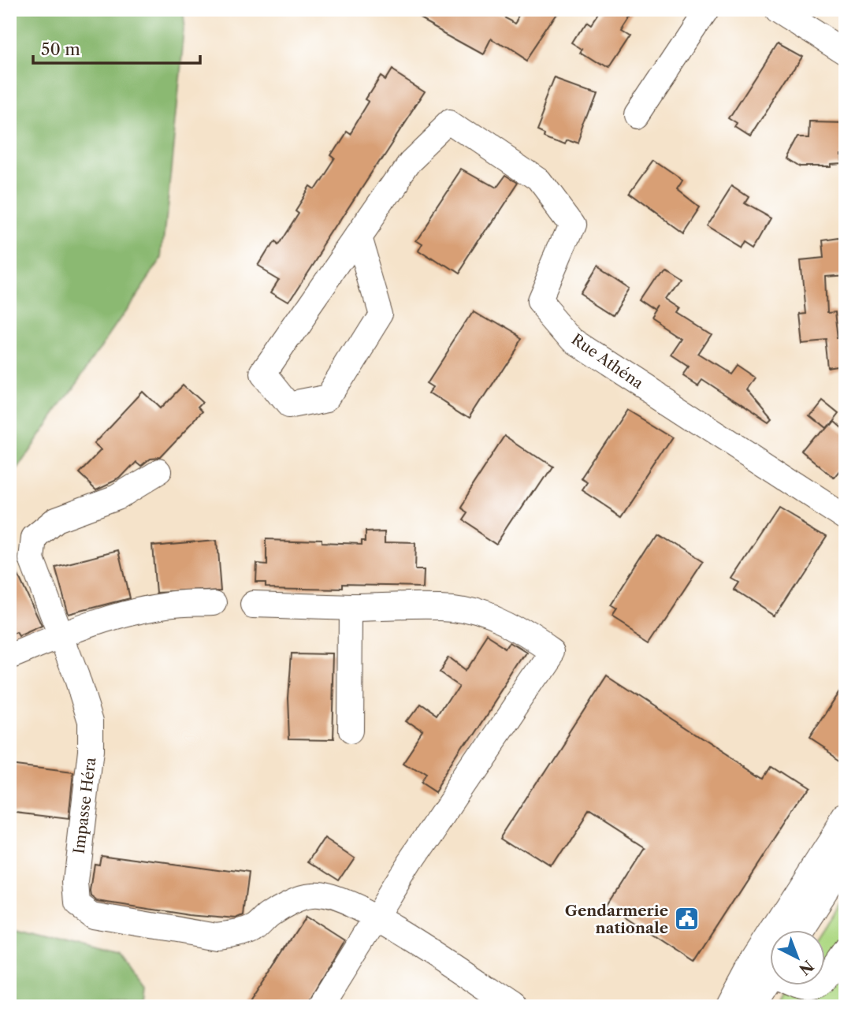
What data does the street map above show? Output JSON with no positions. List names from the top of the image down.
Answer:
{
  "streets": {
    "street": ["Rue Athéna", "Impasse Héra"]
  },
  "places": {
    "public building": ["Gendarmerie nationale"]
  },
  "scale_bar": "50 m",
  "north": "bottom right"
}
